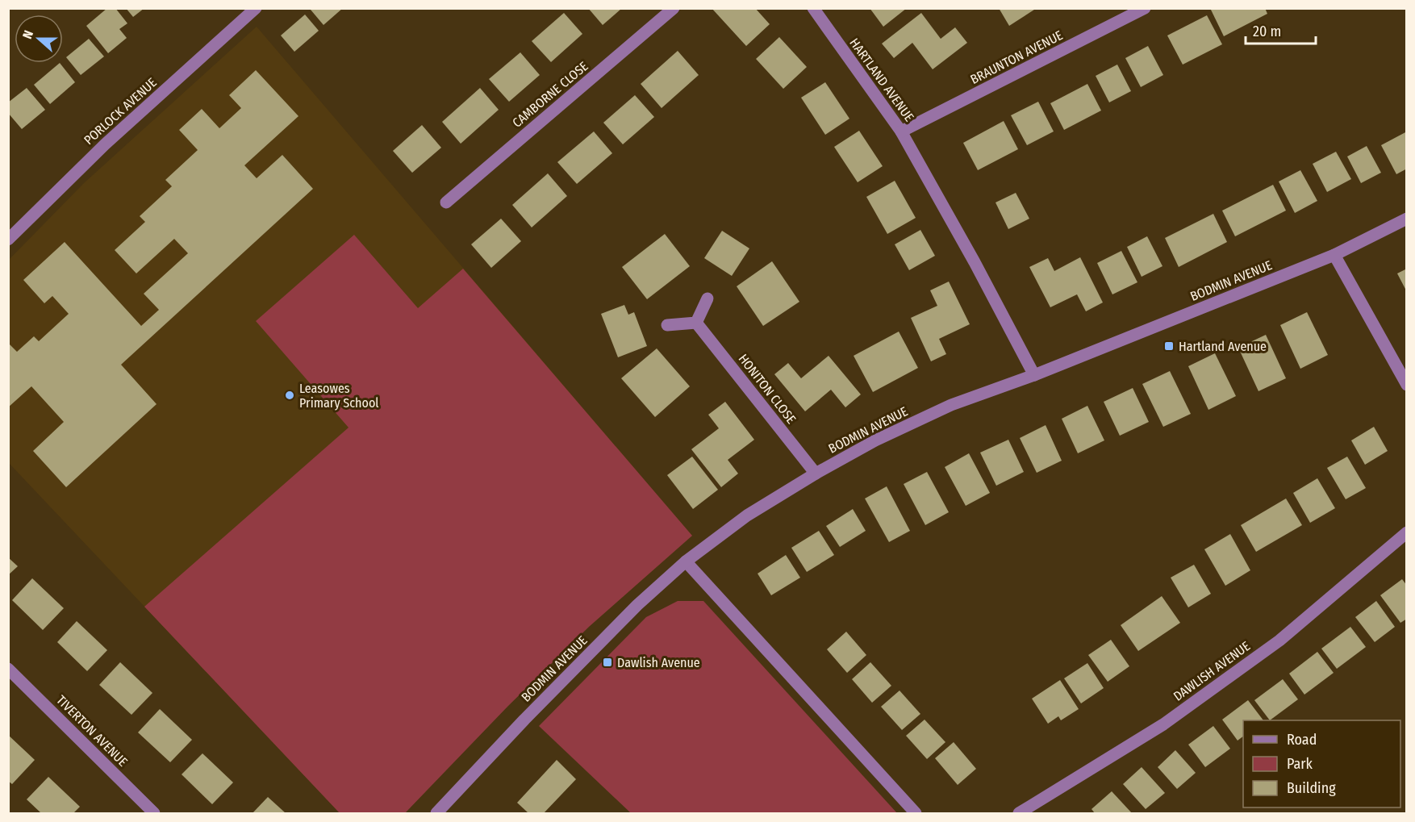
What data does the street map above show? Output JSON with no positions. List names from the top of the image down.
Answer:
{
  "streets": {
    "street": [
      "BRAUNTON AVENUE",
      "HARTLAND AVENUE",
      "CAMBORNE CLOSE",
      "PORLOCK AVENUE",
      "BODMIN AVENUE",
      "HONITON CLOSE",
      "DAWLISH AVENUE",
      "TIVERTON AVENUE"
    ]
  },
  "crossings": [
    ["BRAUNTON AVENUE", "HARTLAND AVENUE"],
    ["HARTLAND AVENUE", "BODMIN AVENUE"],
    ["BODMIN AVENUE", "HONITON CLOSE"]
  ],
  "places": {
    "transit": ["Hartland Avenue", "Dawlish Avenue"],
    "other": ["Leasowes Primary School"]
  },
  "legend": ["Road", "Park", "Building"],
  "scale_bar": "20 m",
  "north": "left"
}
